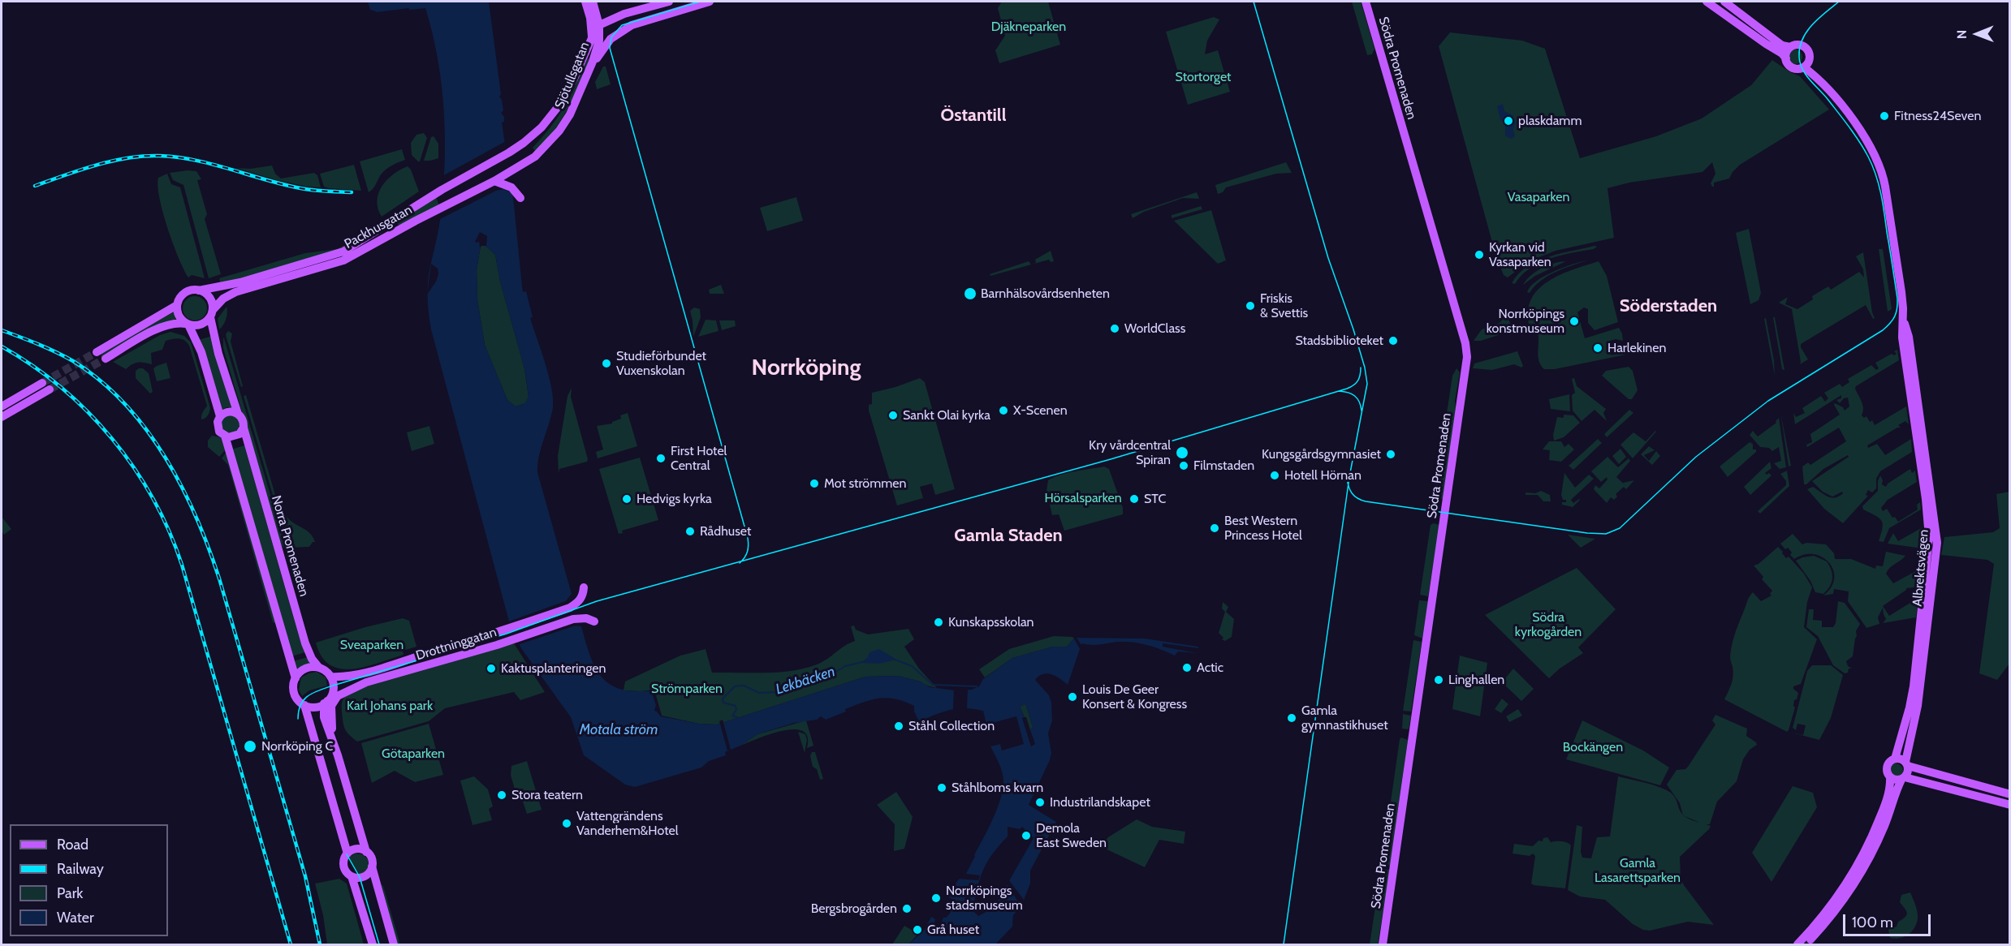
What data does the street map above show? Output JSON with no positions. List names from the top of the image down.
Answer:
{
  "streets": {
    "main road": [
      "Södra Promenaden",
      "Sjötullsgatan",
      "Packhusgatan",
      "Norra Promenaden",
      "Albrektsvägen",
      "Drottninggatan"
    ]
  },
  "crossings": [
    ["Sjötullsgatan", "Packhusgatan"],
    ["Norra Promenaden", "Drottninggatan"]
  ],
  "districts": [
    "Östantill",
    "Söderstaden",
    "Norrköping",
    "Gamla Staden"
  ],
  "water": ["Lekbäcken", "Motala ström"],
  "parks": [
    "Djäkneparken",
    "Stortorget",
    "Vasaparken",
    "Hörsalsparken",
    "Södra kyrkogården",
    "Sveaparken",
    "Strömparken",
    "Karl Johans park",
    "Bockängen",
    "Götaparken",
    "Gamla Lasarettsparken"
  ],
  "places": [
    "Fitness24Seven",
    "plaskdamm",
    "Kyrkan vid Vasaparken",
    "Barnhälsovårdsenheten",
    "Friskis & Svettis",
    "Norrköpings konstmuseum",
    "WorldClass",
    "Stadsbiblioteket",
    "Harlekinen",
    "Studieförbundet Vuxenskolan",
    "X-Scenen",
    "Sankt Olai kyrka",
    "Kry vårdcentral Spiran",
    "Kungsgårdsgymnasiet",
    "First Hotel Central",
    "Filmstaden",
    "Hotell Hörnan",
    "Mot strömmen",
    "Hedvigs kyrka",
    "STC",
    "Best Western Princess Hotel",
    "Rådhuset",
    "Kunskapsskolan",
    "Actic",
    "Kaktusplanteringen",
    "Linghallen",
    "Louis De Geer Konsert & Kongress",
    "Gamla gymnastikhuset",
    "Ståhl Collection",
    "Norrköping C",
    "Ståhlboms kvarn",
    "Stora teatern",
    "Industrilandskapet",
    "Vattengrändens Vanderhem&Hotel",
    "Demola East Sweden",
    "Norrköpings stadsmuseum",
    "Bergsbrogården",
    "Grå huset"
  ],
  "legend": [
    "Road",
    "Railway",
    "Park",
    "Water"
  ],
  "scale_bar": "100 m",
  "north": "left"
}
